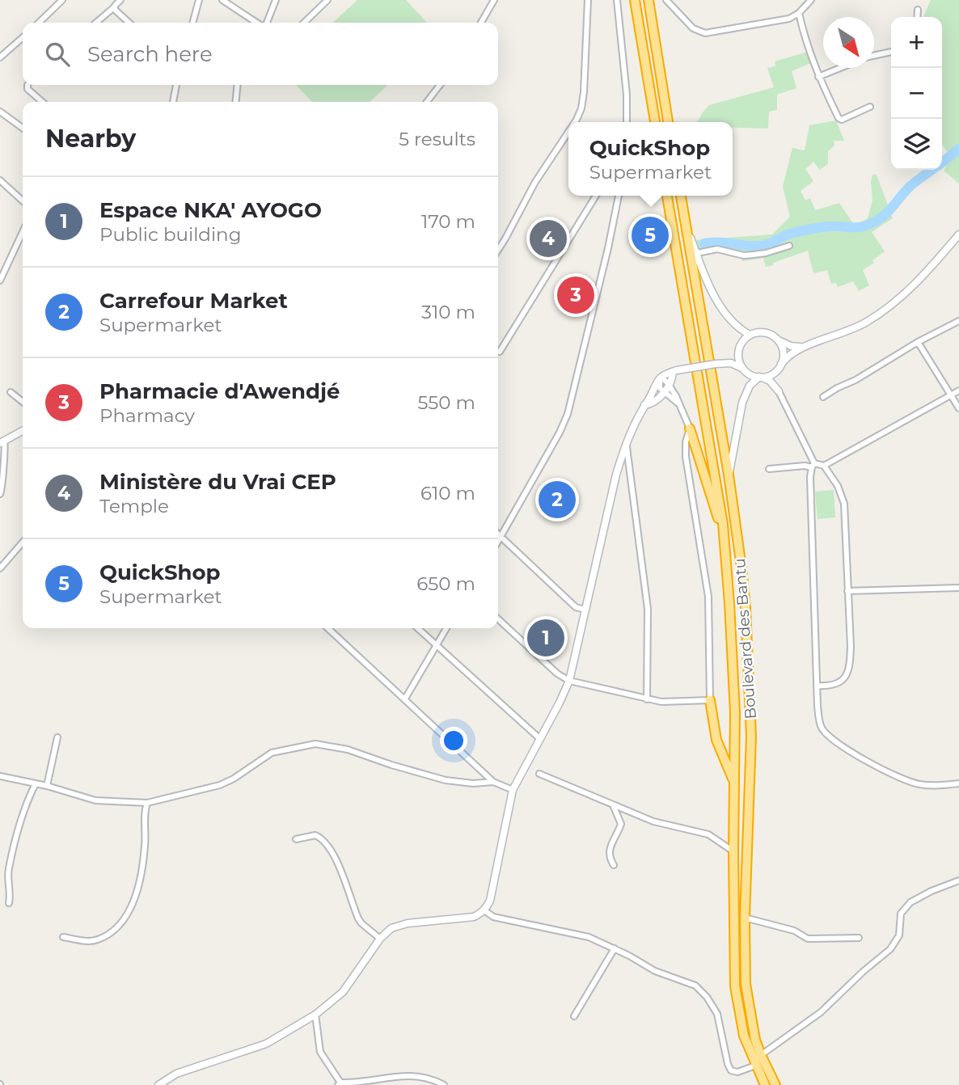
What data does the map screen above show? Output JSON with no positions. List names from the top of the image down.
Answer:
{
  "streets": {
    "highway": ["Boulevard des Bantu"]
  },
  "north": "bottom right",
  "page": {
    "map_buttons": ["+", "−"],
    "search": "Search here",
    "heading": ["Nearby", "5 results"],
    "popup": ["QuickShop", "Supermarket"],
    "list": [
      {
        "mark": "1",
        "name": "Espace NKA' AYOGO",
        "note": "Public building",
        "value": "170 m"
      },
      {
        "mark": "2",
        "name": "Carrefour Market",
        "note": "Supermarket",
        "value": "310 m"
      },
      {
        "mark": "3",
        "name": "Pharmacie d'Awendjé",
        "note": "Pharmacy",
        "value": "550 m"
      },
      {
        "mark": "4",
        "name": "Ministère du Vrai CEP",
        "note": "Temple",
        "value": "610 m"
      },
      {
        "mark": "5",
        "name": "QuickShop",
        "note": "Supermarket",
        "value": "650 m"
      }
    ],
    "pins": [
      "5",
      "4",
      "3",
      "2",
      "1"
    ]
  }
}
